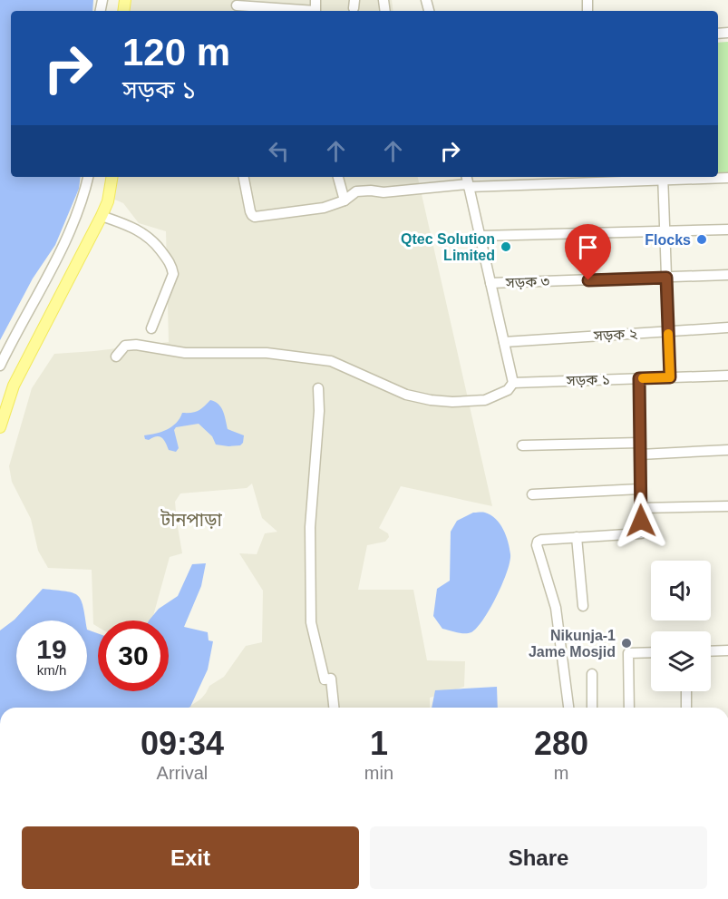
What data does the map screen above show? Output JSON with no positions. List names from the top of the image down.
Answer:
{
  "streets": {
    "street": ["সড়ক ৩", "সড়ক ২", "সড়ক ১"]
  },
  "districts": ["টানপাড়া"],
  "places": ["Flocks", "Qtec Solution Limited", "Nikunja-1 Jame Mosjid"],
  "page": {
    "turn": ["120 m", "সড়ক ১"],
    "speed": "19 km/h",
    "limit": "30",
    "eta": [
      "09:34",
      "Arrival",
      "1",
      "min",
      "280",
      "m"
    ],
    "buttons": ["Exit", "Share"]
  }
}
